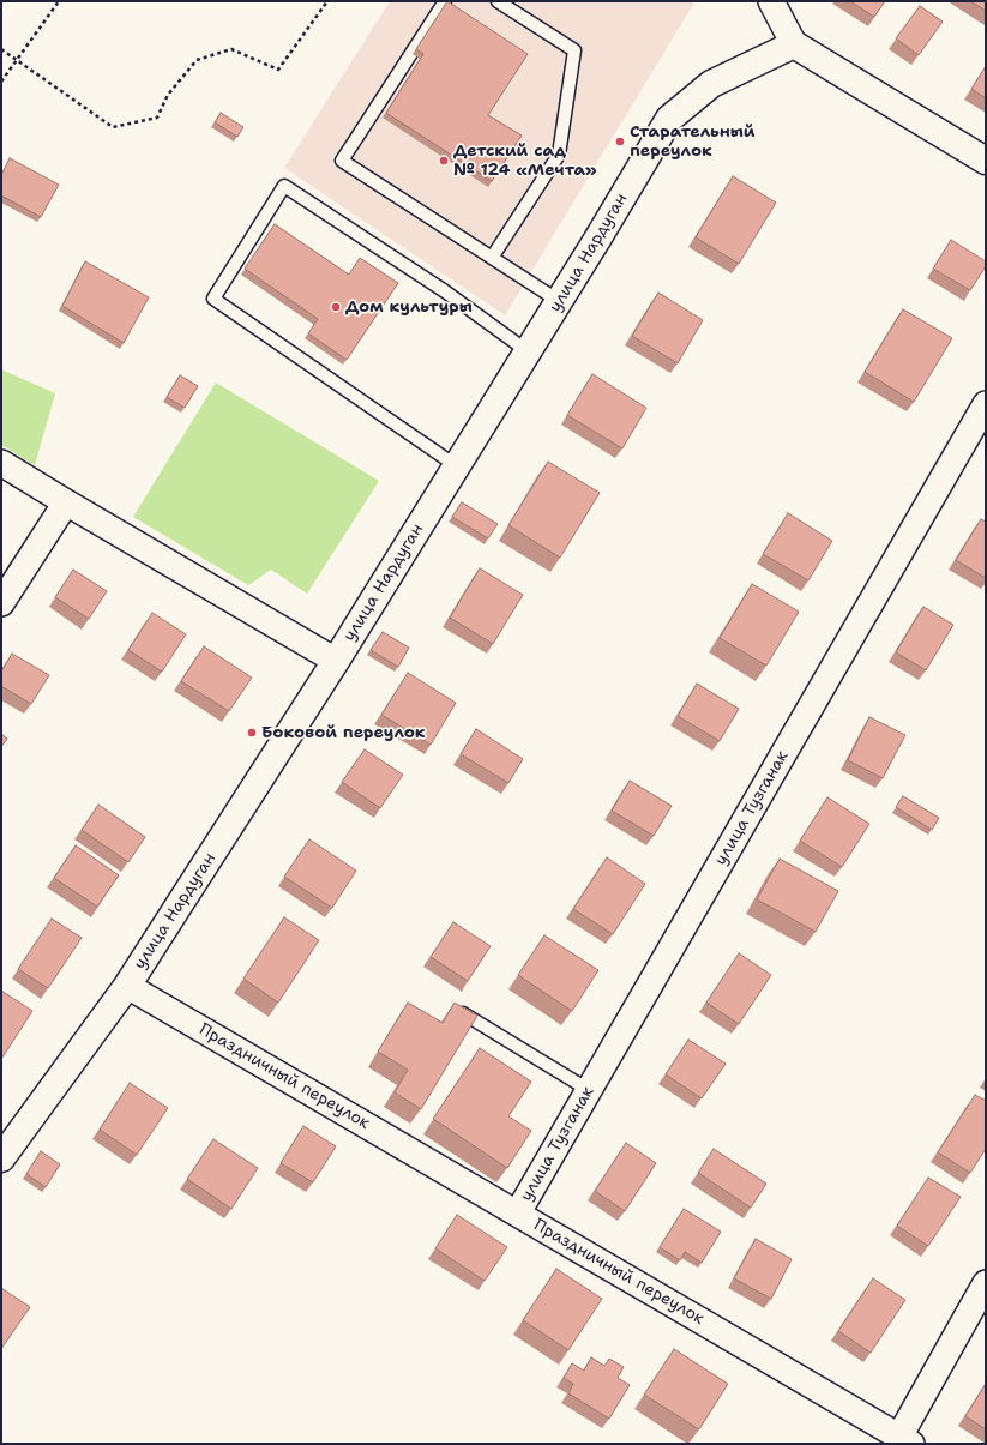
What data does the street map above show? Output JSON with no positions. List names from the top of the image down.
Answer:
{
  "streets": {
    "street": ["улица Нардуган", "улица Тузганак", "Праздничный переулок"]
  },
  "crossings": [
    ["улица Нардуган", "Праздничный переулок"],
    ["улица Тузганак", "Праздничный переулок"]
  ],
  "places": [
    "Старательный переулок",
    "Детский сад № 124 «Мечта»",
    "Дом культуры",
    "Боковой переулок"
  ]
}
